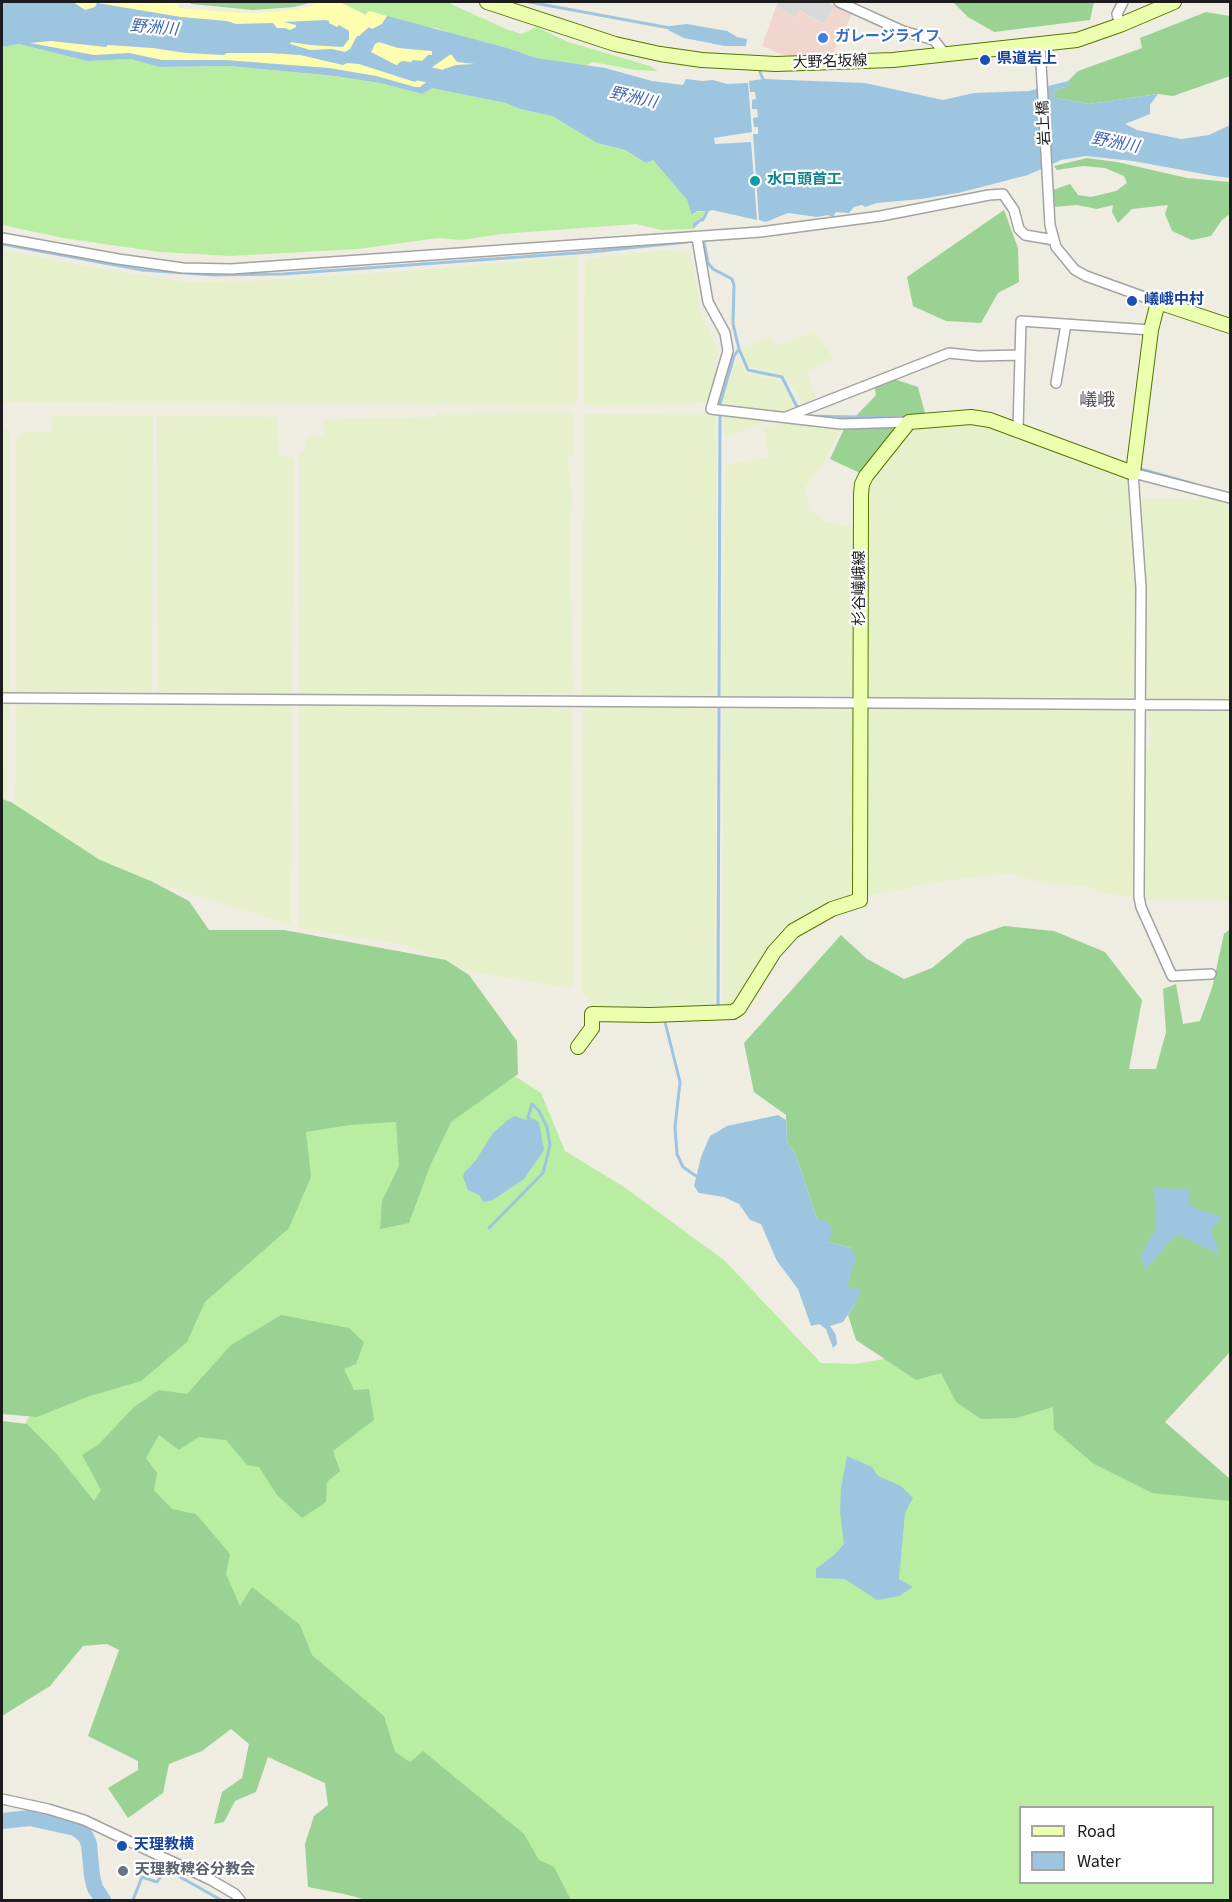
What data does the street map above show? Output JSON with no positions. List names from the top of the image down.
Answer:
{
  "streets": {
    "main road": ["大野名坂線", "杉谷嶬峨線"],
    "street": ["岩上橋"]
  },
  "crossings": [
    ["大野名坂線", "岩上橋"]
  ],
  "districts": ["嶬峨"],
  "water": ["野洲川"],
  "places": [
    "ガレージライフ",
    "県道岩上",
    "水口頭首工",
    "嶬峨中村",
    "天理教横",
    "天理教稗谷分教会"
  ],
  "legend": ["Road", "Water"]
}
